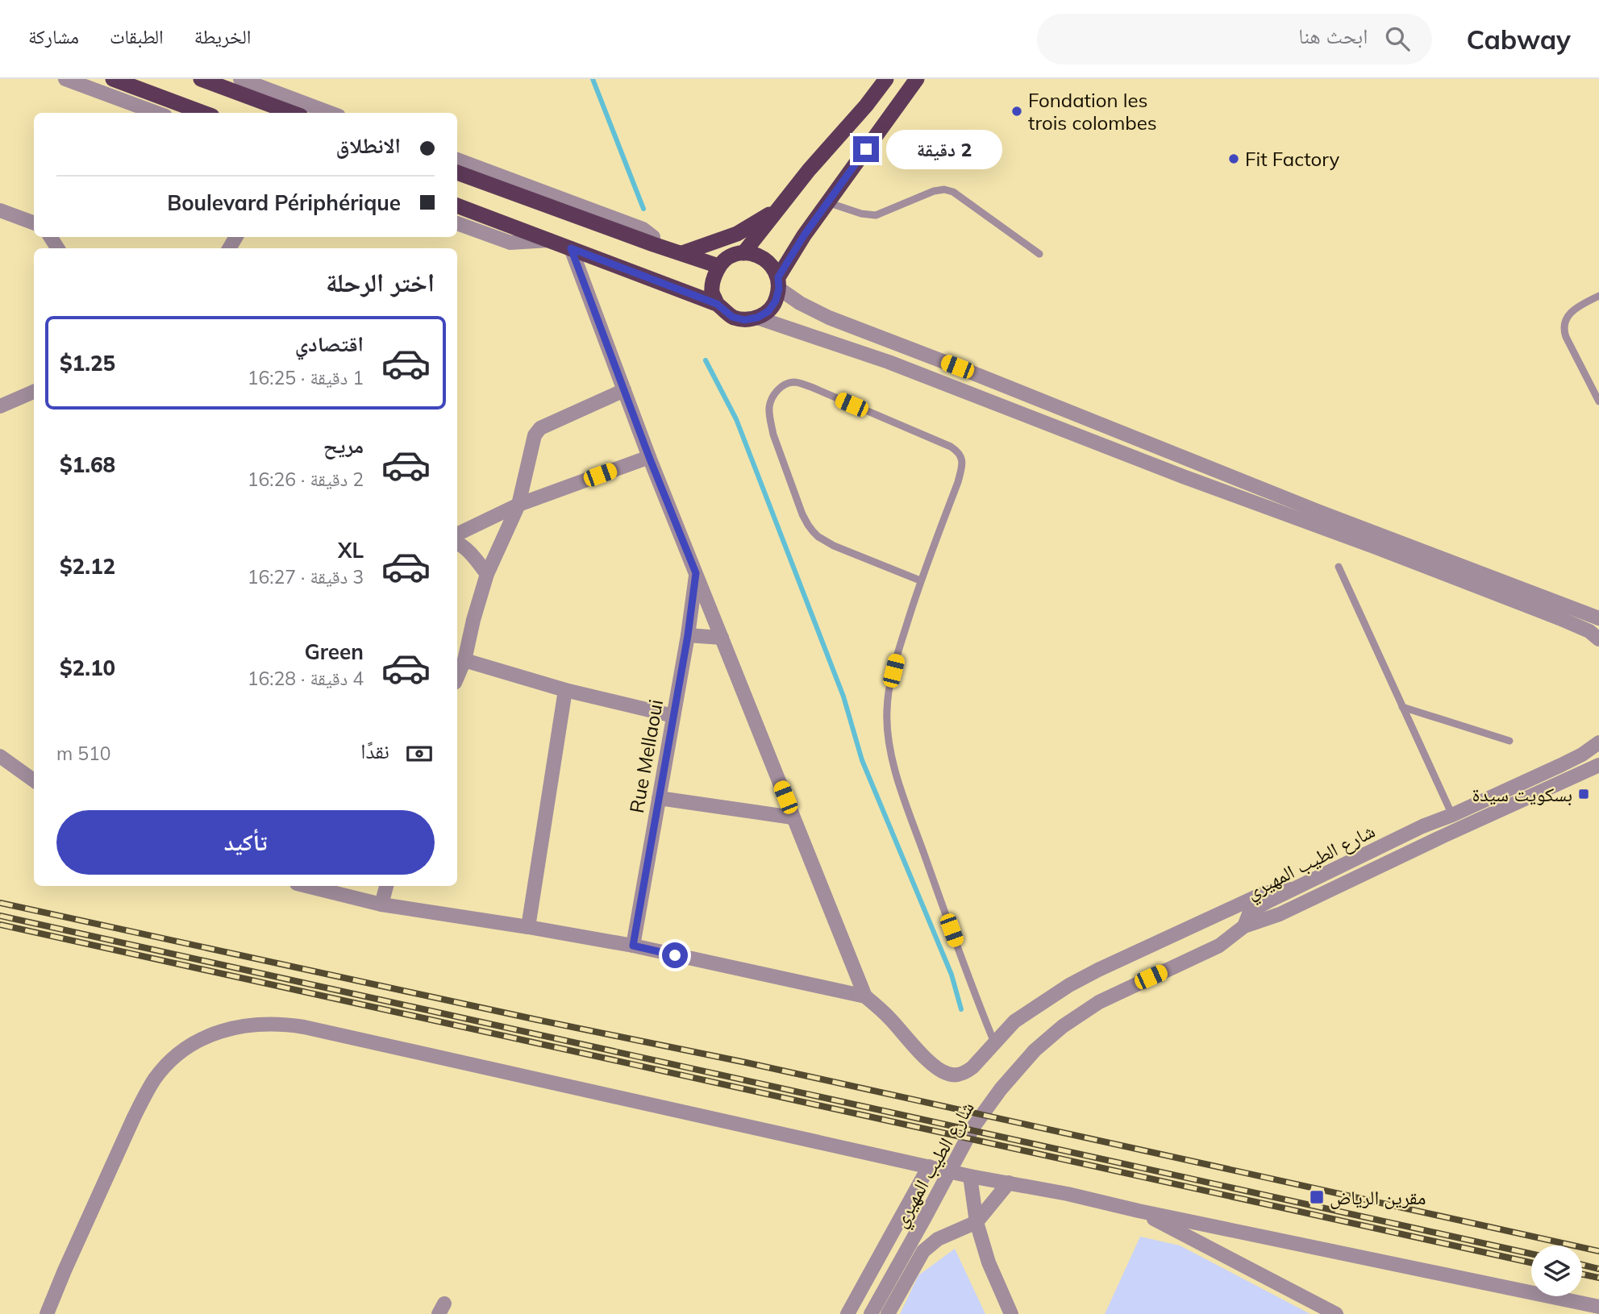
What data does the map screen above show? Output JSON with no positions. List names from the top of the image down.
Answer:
{
  "streets": {
    "street": ["Rue Mellaoui", "شارع الطيب المهيري"]
  },
  "places": {
    "other": ["Fondation les trois colombes", "Fit Factory"],
    "transit": ["بسكويت سيدة", "مقرين الرياض"]
  },
  "page": {
    "header": "Cabway",
    "search": "ابحث هنا",
    "nav": ["الخريطة", "الطبقات", "مشاركة"],
    "banner": ["الانطلاق", "Boulevard Périphérique"],
    "bubble": "2 دقيقة",
    "heading": "اختر الرحلة",
    "list": [
      {
        "name": "اقتصادي",
        "note": "1 دقيقة · 16:25",
        "value": "$1.25"
      },
      {
        "name": "مريح",
        "note": "2 دقيقة · 16:26",
        "value": "$1.68"
      },
      {
        "name": "XL",
        "note": "3 دقيقة · 16:27",
        "value": "$2.12"
      },
      {
        "name": "Green",
        "note": "4 دقيقة · 16:28",
        "value": "$2.10"
      }
    ],
    "pay": ["نقدًا", "510 m"],
    "buttons": "تأكيد"
  }
}
